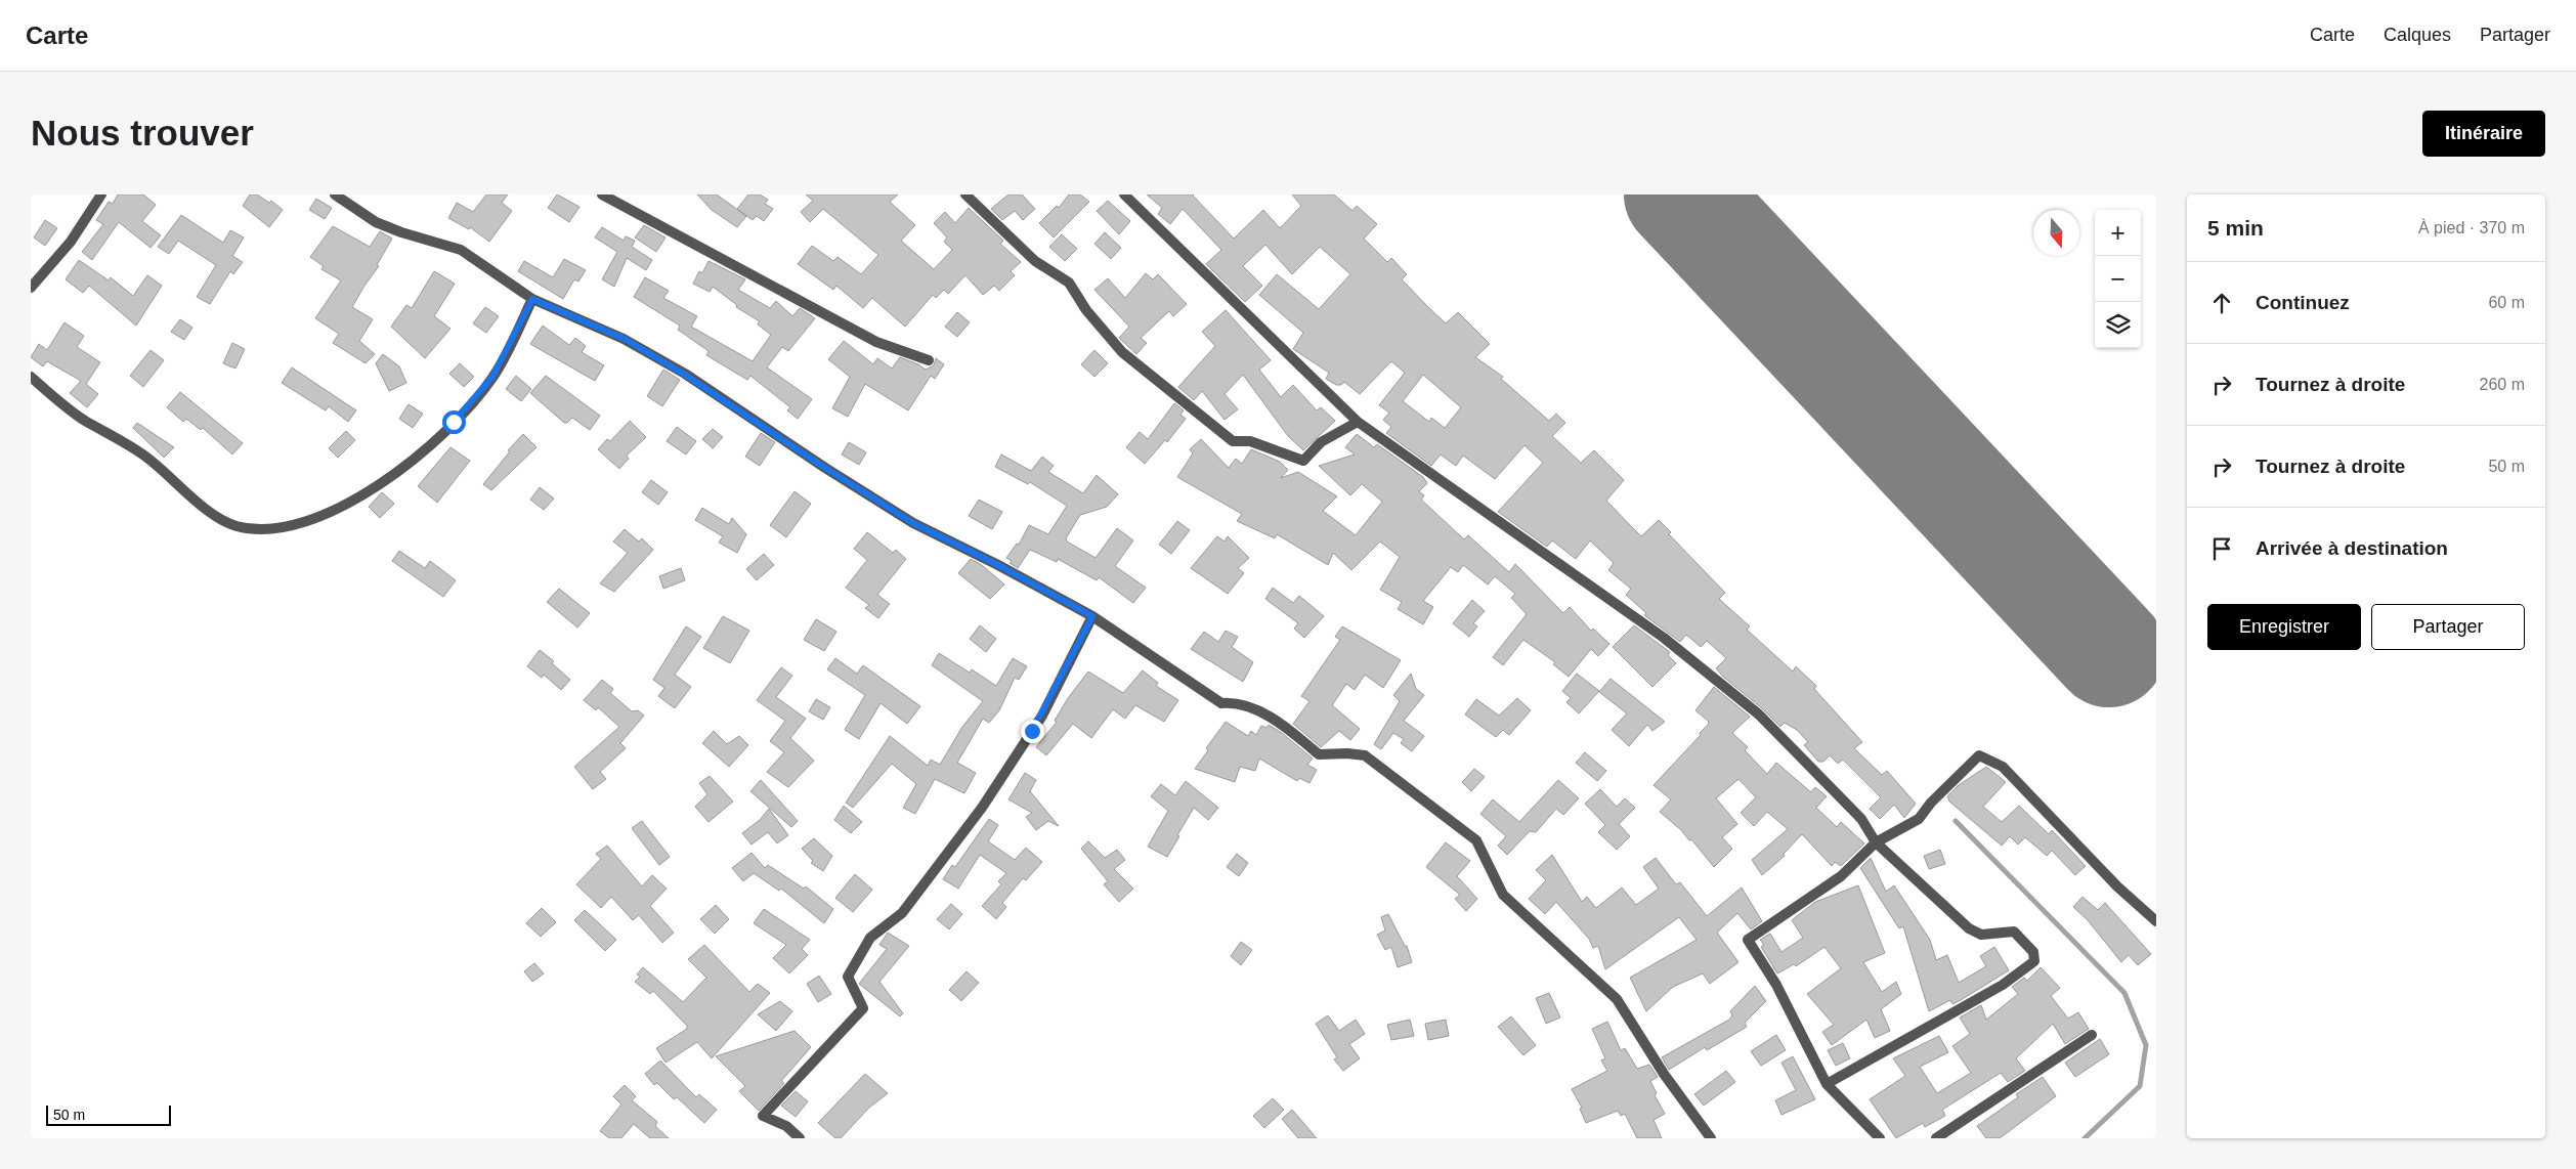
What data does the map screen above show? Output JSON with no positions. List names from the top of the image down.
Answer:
{
  "scale_bar": "50 m",
  "north": "bottom",
  "page": {
    "header": "Carte",
    "nav": ["Carte", "Calques", "Partager"],
    "buttons": [
      "Itinéraire",
      ["Enregistrer", "Partager"]
    ],
    "title": "Nous trouver",
    "heading": ["5 min", "À pied · 370 m"],
    "map_buttons": ["+", "−"],
    "list": [
      ["Continuez", "60 m"],
      ["Tournez à droite", "260 m"],
      ["Tournez à droite", "50 m"],
      "Arrivée à destination"
    ],
    "scale": "50 m"
  }
}
